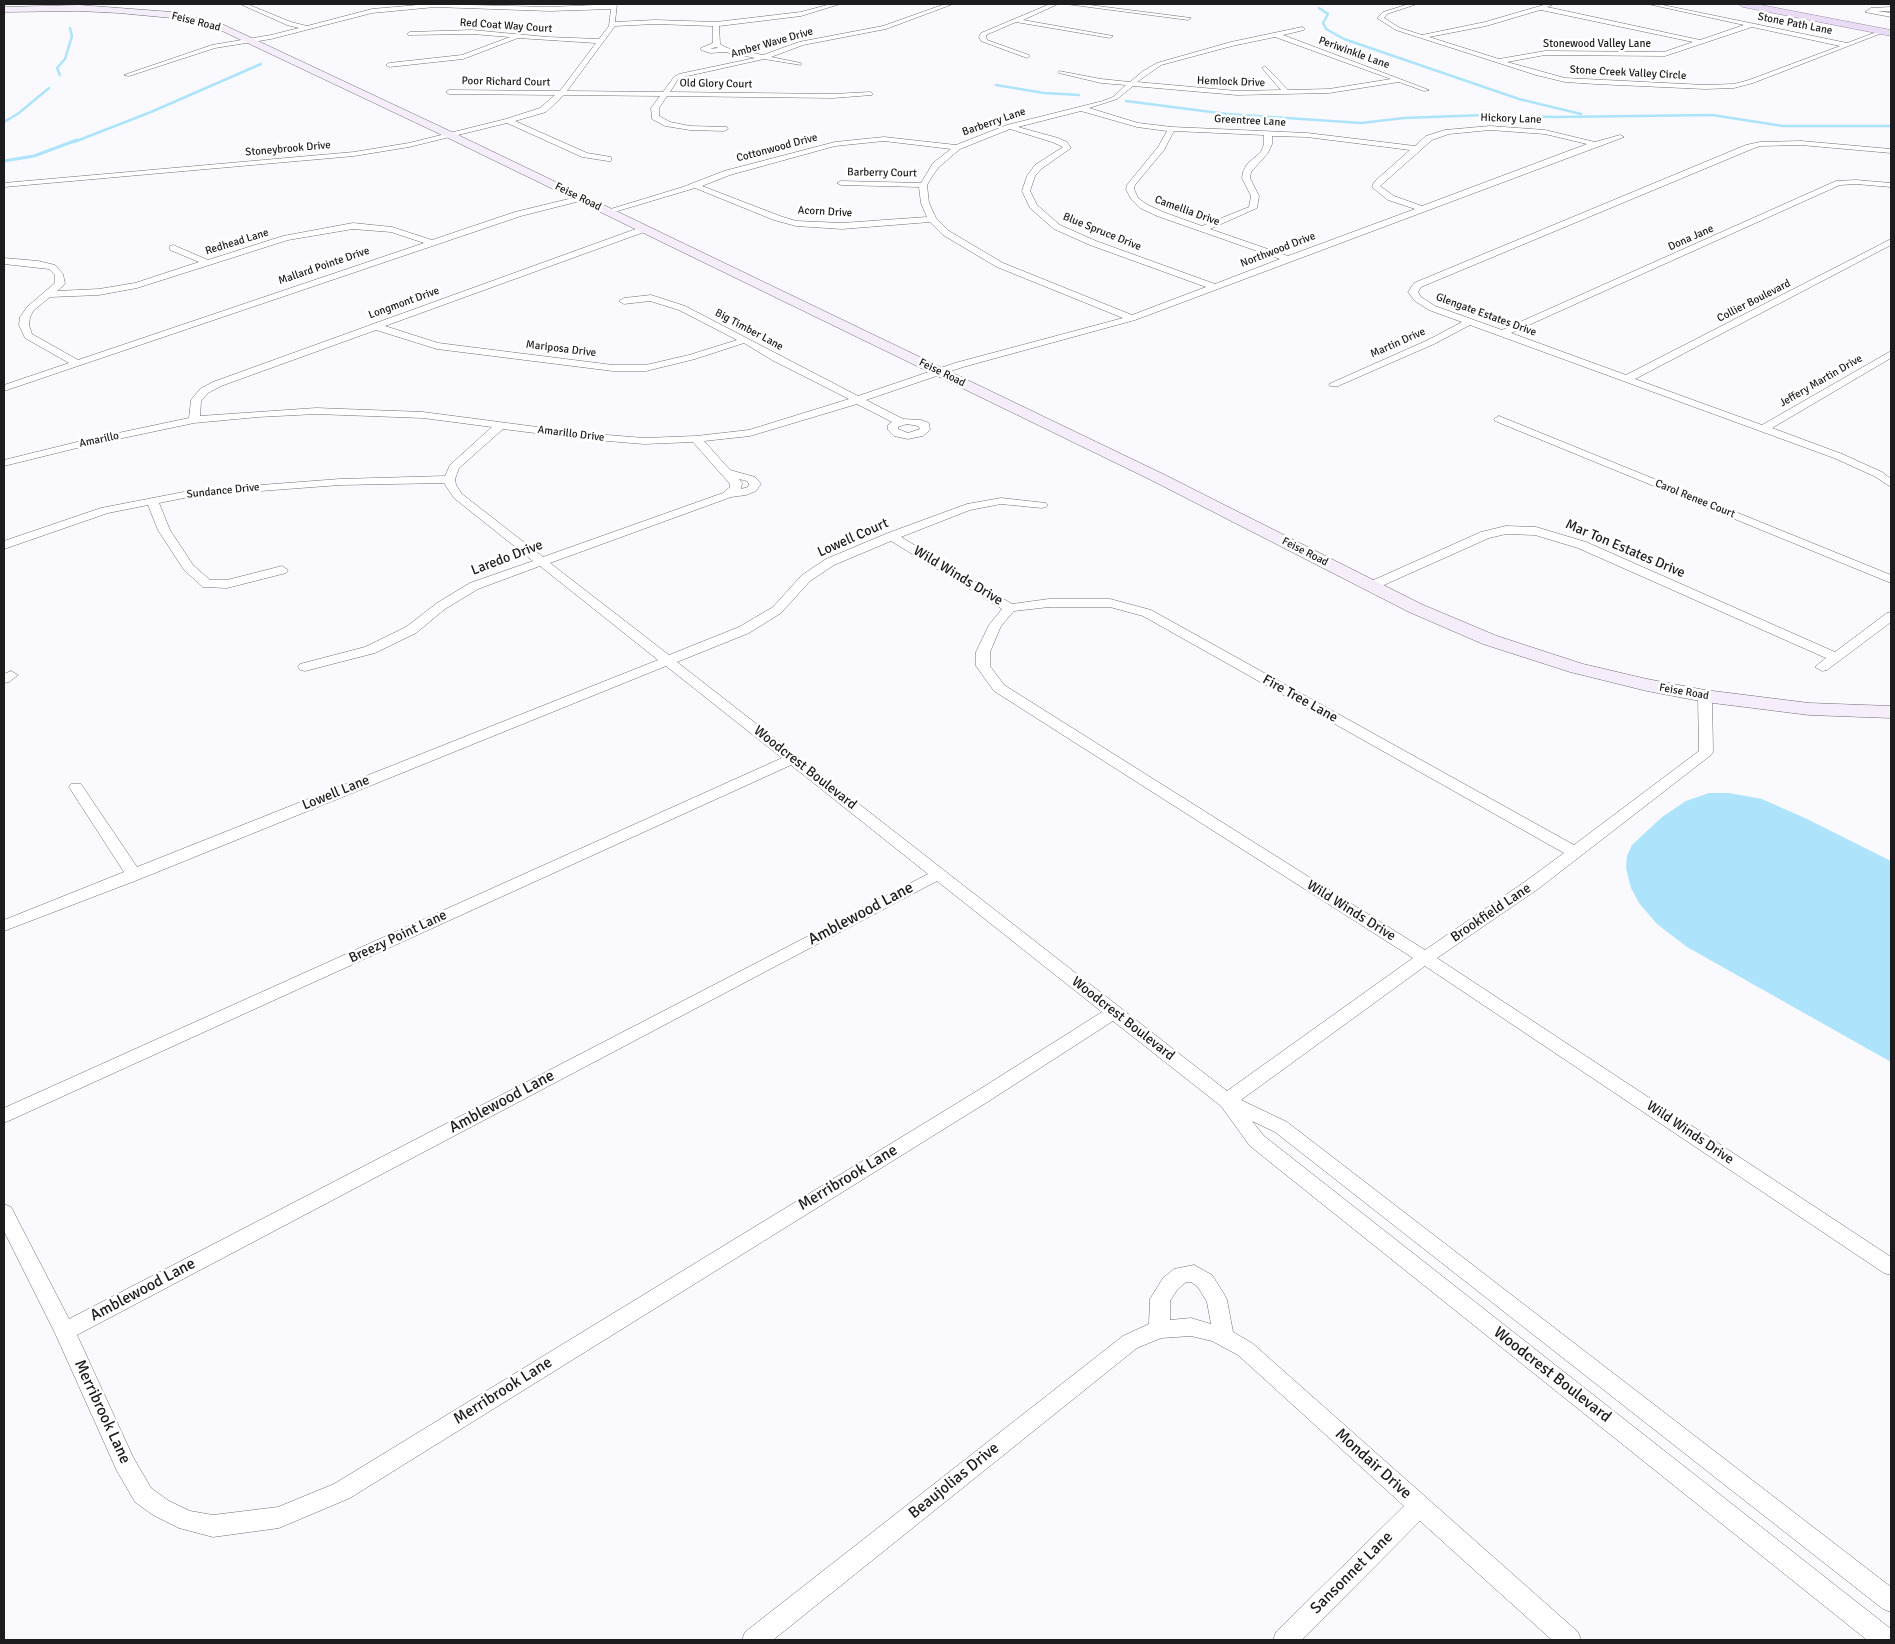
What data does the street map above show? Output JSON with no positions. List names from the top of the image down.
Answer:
{
  "streets": {
    "main road": ["Feise Road"],
    "street": [
      "Stone Path Lane",
      "Red Coat Way Court",
      "Amber Wave Drive",
      "Stonewood Valley Lane",
      "Periwinkle Lane",
      "Stone Creek Valley Circle",
      "Poor Richard Court",
      "Hemlock Drive",
      "Old Glory Court",
      "Hickory Lane",
      "Greentree Lane",
      "Barberry Lane",
      "Cottonwood Drive",
      "Stoneybrook Drive",
      "Barberry Court",
      "Camellia Drive",
      "Acorn Drive",
      "Blue Spruce Drive",
      "Dona Jane",
      "Redhead Lane",
      "Northwood Drive",
      "Mallard Pointe Drive",
      "Collier Boulevard",
      "Longmont Drive",
      "Glengate Estates Drive",
      "Big Timber Lane",
      "Martin Drive",
      "Mariposa Drive",
      "Jeffery Martin Drive",
      "Amarillo Drive",
      "Amarillo",
      "Sundance Drive",
      "Carol Renee Court",
      "Lowell Court",
      "Mar Ton Estates Drive",
      "Laredo Drive",
      "Wild Winds Drive",
      "Fire Tree Lane",
      "Woodcrest Boulevard",
      "Lowell Lane",
      "Brookfield Lane",
      "Amblewood Lane",
      "Breezy Point Lane",
      "Merribrook Lane",
      "Mondair Drive",
      "Beaujolias Drive",
      "Sansonnet Lane"
    ]
  },
  "crossings": [
    ["Feise Road", "Cottonwood Drive"],
    ["Feise Road", "Stoneybrook Drive"],
    ["Feise Road", "Northwood Drive"],
    ["Feise Road", "Mallard Pointe Drive"],
    ["Feise Road", "Longmont Drive"],
    ["Feise Road", "Amarillo Drive"],
    ["Feise Road", "Mar Ton Estates Drive"],
    ["Feise Road", "Brookfield Lane"],
    ["Stone Path Lane", "Stonewood Valley Lane"],
    ["Stone Path Lane", "Stone Creek Valley Circle"],
    ["Red Coat Way Court", "Stoneybrook Drive"],
    ["Amber Wave Drive", "Old Glory Court"],
    ["Stonewood Valley Lane", "Stone Creek Valley Circle"],
    ["Periwinkle Lane", "Hemlock Drive"],
    ["Periwinkle Lane", "Barberry Lane"],
    ["Poor Richard Court", "Old Glory Court"],
    ["Poor Richard Court", "Stoneybrook Drive"],
    ["Hemlock Drive", "Barberry Lane"],
    ["Old Glory Court", "Stoneybrook Drive"],
    ["Hickory Lane", "Greentree Lane"],
    ["Hickory Lane", "Northwood Drive"],
    ["Greentree Lane", "Barberry Lane"],
    ["Greentree Lane", "Camellia Drive"],
    ["Barberry Lane", "Cottonwood Drive"],
    ["Barberry Lane", "Barberry Court"],
    ["Barberry Lane", "Blue Spruce Drive"],
    ["Cottonwood Drive", "Acorn Drive"],
    ["Camellia Drive", "Northwood Drive"],
    ["Blue Spruce Drive", "Northwood Drive"],
    ["Dona Jane", "Glengate Estates Drive"],
    ["Redhead Lane", "Mallard Pointe Drive"],
    ["Northwood Drive", "Amarillo Drive"],
    ["Collier Boulevard", "Glengate Estates Drive"],
    ["Longmont Drive", "Mariposa Drive"],
    ["Longmont Drive", "Amarillo Drive"],
    ["Longmont Drive", "Amarillo"],
    ["Glengate Estates Drive", "Martin Drive"],
    ["Glengate Estates Drive", "Jeffery Martin Drive"],
    ["Big Timber Lane", "Mariposa Drive"],
    ["Big Timber Lane", "Amarillo Drive"],
    ["Amarillo Drive", "Amarillo"],
    ["Sundance Drive", "Woodcrest Boulevard"],
    ["Lowell Court", "Wild Winds Drive"],
    ["Lowell Court", "Woodcrest Boulevard"],
    ["Lowell Court", "Lowell Lane"],
    ["Laredo Drive", "Woodcrest Boulevard"],
    ["Wild Winds Drive", "Fire Tree Lane"],
    ["Wild Winds Drive", "Brookfield Lane"],
    ["Fire Tree Lane", "Brookfield Lane"],
    ["Woodcrest Boulevard", "Lowell Lane"],
    ["Woodcrest Boulevard", "Brookfield Lane"],
    ["Woodcrest Boulevard", "Amblewood Lane"],
    ["Woodcrest Boulevard", "Breezy Point Lane"],
    ["Woodcrest Boulevard", "Merribrook Lane"],
    ["Amblewood Lane", "Merribrook Lane"],
    ["Mondair Drive", "Beaujolias Drive"],
    ["Mondair Drive", "Sansonnet Lane"]
  ]
}
